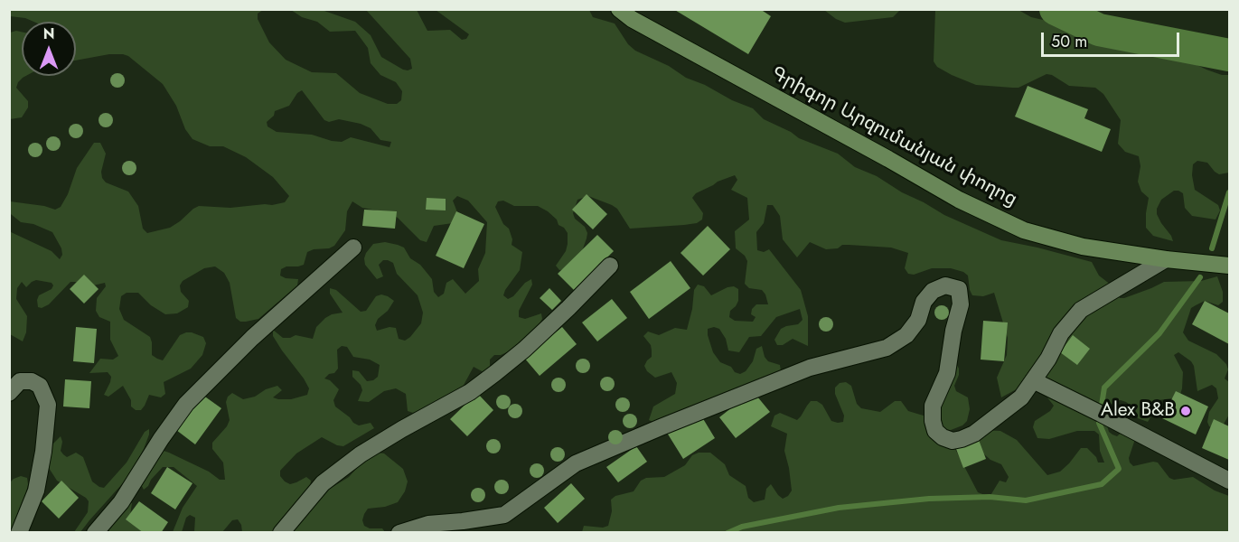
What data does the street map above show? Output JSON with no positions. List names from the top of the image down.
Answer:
{
  "streets": {
    "street": ["Գրիգոր Արզումանյան փողոց"]
  },
  "places": ["Alex B&B"],
  "scale_bar": "50 m",
  "north": "top"
}
